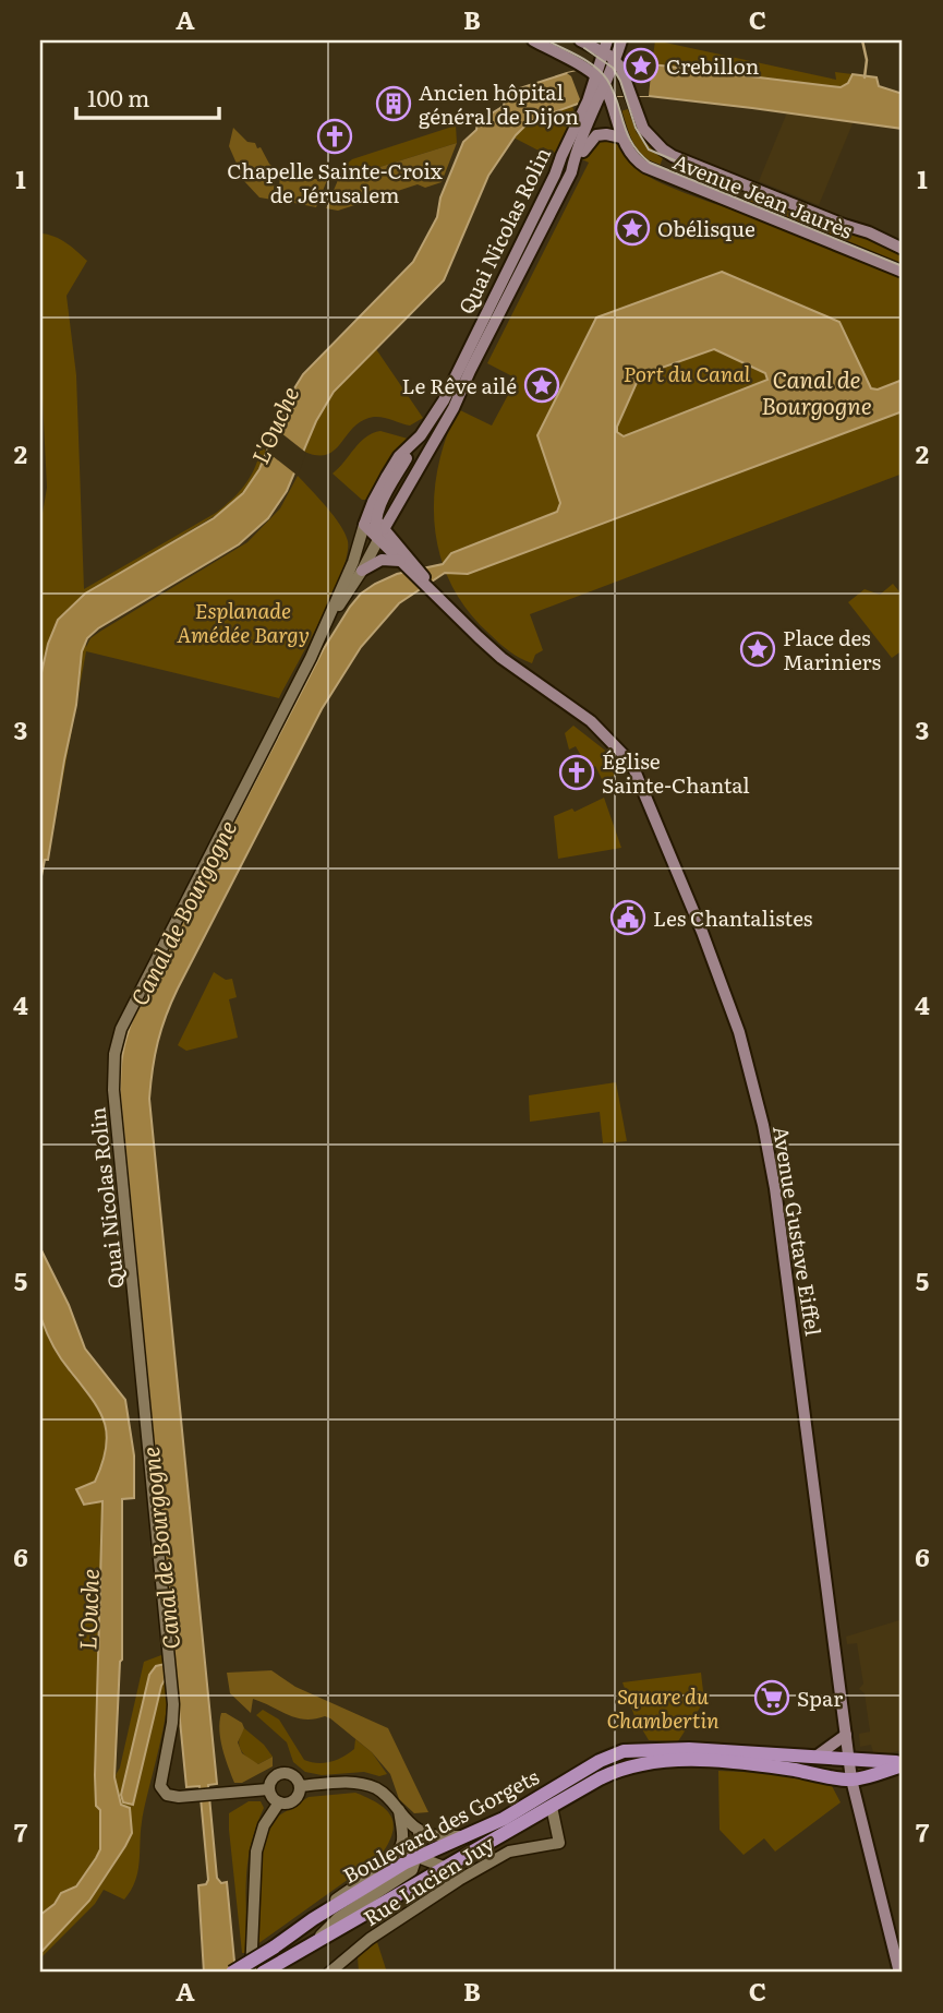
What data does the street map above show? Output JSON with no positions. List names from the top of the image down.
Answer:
{
  "streets": {
    "main road": [
      "Avenue Jean Jaurès",
      "Quai Nicolas Rolin",
      "Avenue Gustave Eiffel",
      "Boulevard des Gorgets"
    ],
    "street": ["Rue Lucien Juy"]
  },
  "crossings": [
    ["Quai Nicolas Rolin", "Avenue Gustave Eiffel"],
    ["Boulevard des Gorgets", "Rue Lucien Juy"]
  ],
  "water": ["Canal de Bourgogne", "L'Ouche"],
  "parks": ["Port du Canal", "Esplanade Amédée Bargy", "Square du Chambertin"],
  "places": {
    "place": [
      "Crebillon",
      "Obélisque",
      "Le Rêve ailé",
      "Place des Mariniers"
    ],
    "building": ["Ancien hôpital général de Dijon"],
    "church": ["Chapelle Sainte-Croix de Jérusalem", "Église Sainte-Chantal"],
    "public building": ["Les Chantalistes"],
    "supermarket": ["Spar"]
  },
  "scale_bar": "100 m",
  "grid": {
    "columns": ["A", "B", "C"],
    "rows": [
      "1",
      "2",
      "3",
      "4",
      "5",
      "6",
      "7"
    ]
  }
}
